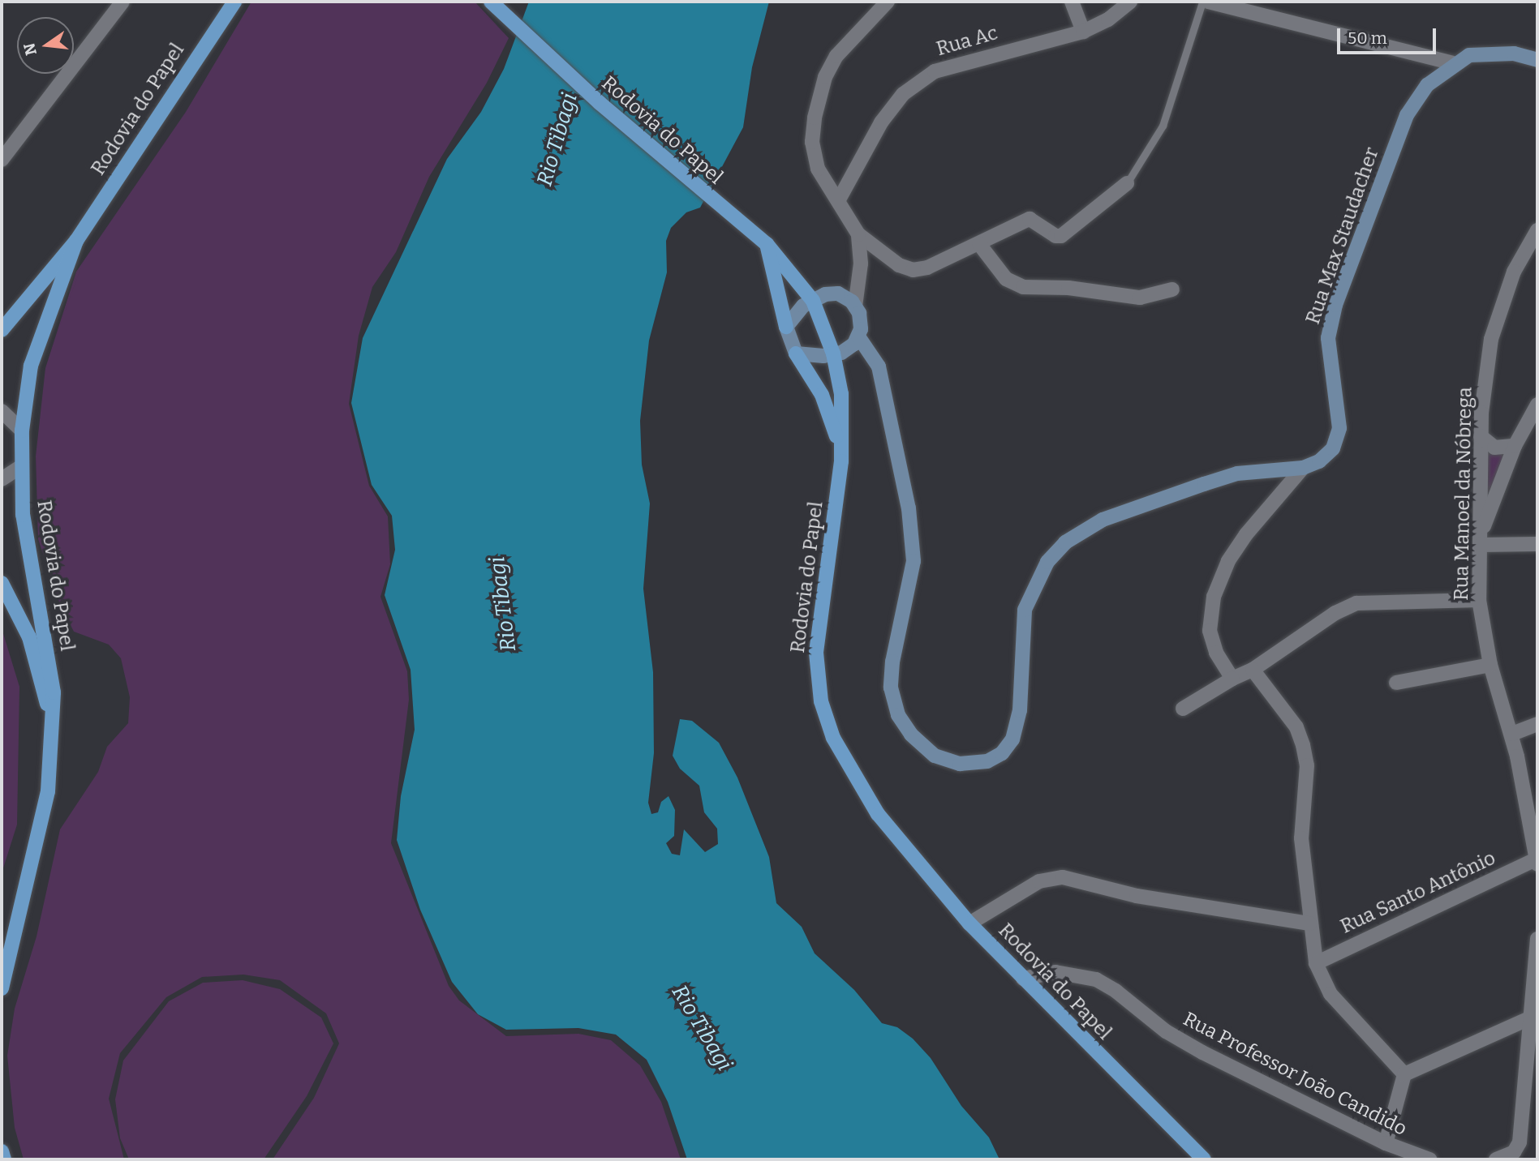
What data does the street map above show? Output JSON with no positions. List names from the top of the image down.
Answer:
{
  "streets": {
    "main road": ["Rodovia do Papel", "Rua Max Staudacher"],
    "street": [
      "Rua Ac",
      "Rua Manoel da Nóbrega",
      "Rua Santo Antônio",
      "Rua Professor João Candido"
    ]
  },
  "crossings": [
    ["Rodovia do Papel", "Rua Professor João Candido"],
    ["Rua Manoel da Nóbrega", "Rua Santo Antônio"]
  ],
  "water": ["Rio Tibagi"],
  "scale_bar": "50 m",
  "north": "left"
}
